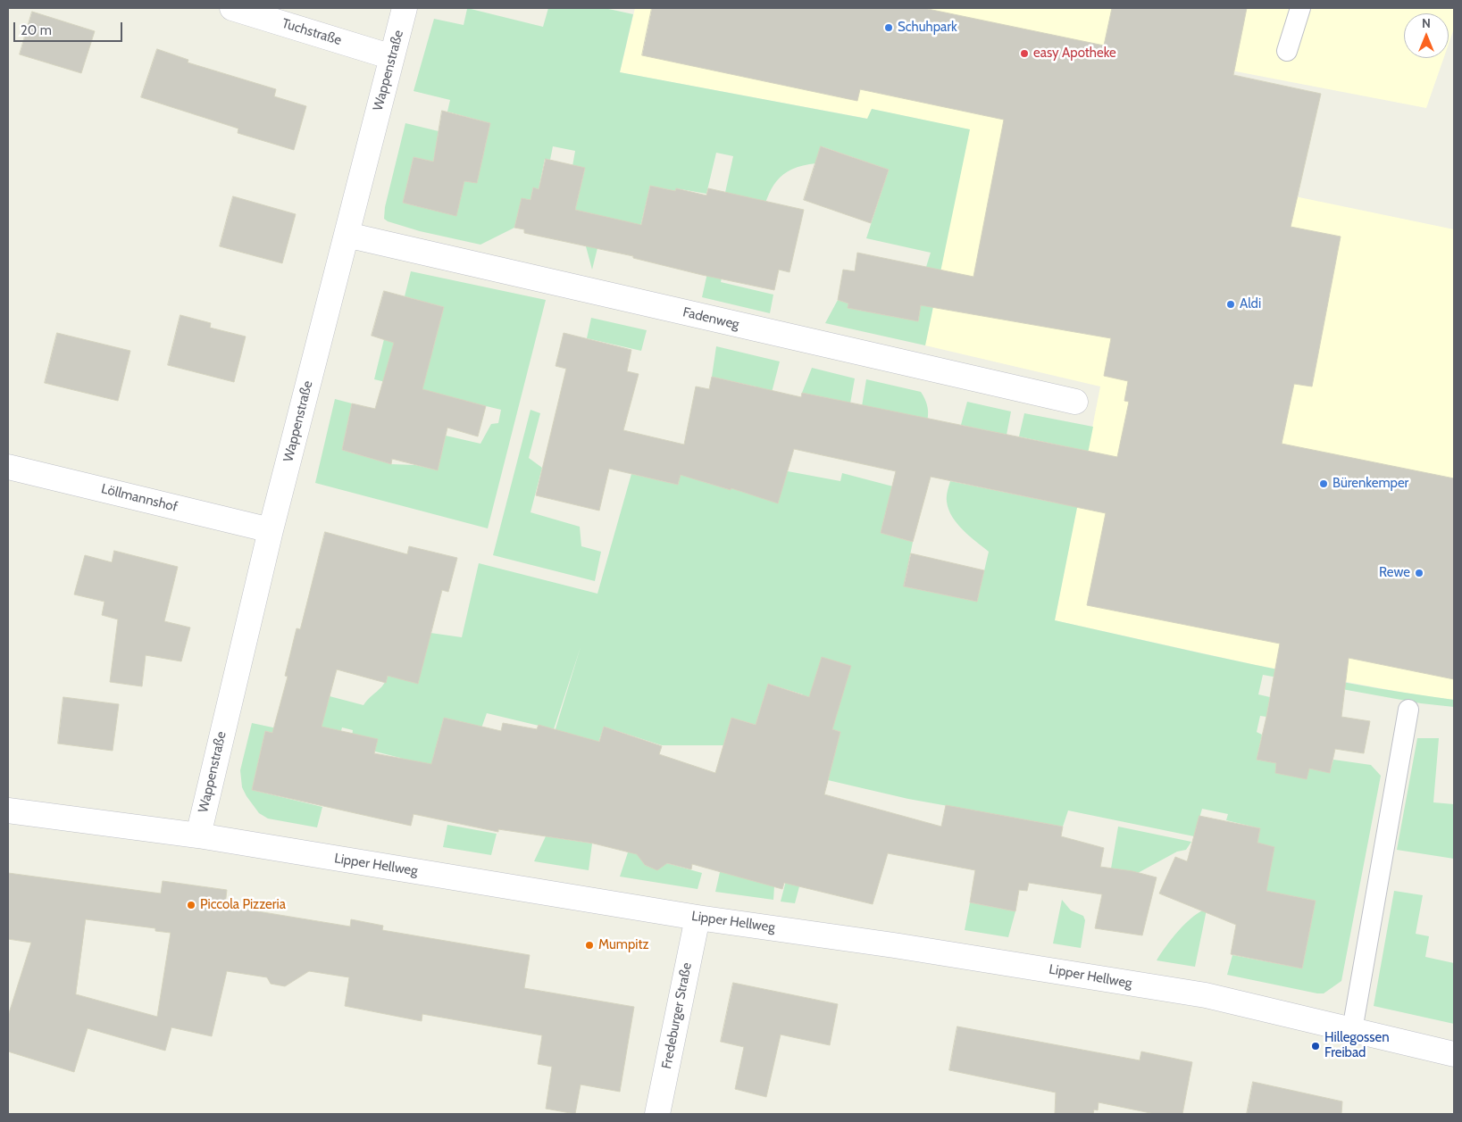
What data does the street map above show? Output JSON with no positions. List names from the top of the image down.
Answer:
{
  "streets": {
    "street": [
      "Tuchstraße",
      "Wappenstraße",
      "Fadenweg",
      "Löllmannshof",
      "Lipper Hellweg",
      "Fredeburger Straße"
    ]
  },
  "crossings": [
    ["Tuchstraße", "Wappenstraße"],
    ["Wappenstraße", "Fadenweg"],
    ["Wappenstraße", "Löllmannshof"],
    ["Wappenstraße", "Lipper Hellweg"],
    ["Lipper Hellweg", "Fredeburger Straße"]
  ],
  "places": [
    "Schuhpark",
    "easy Apotheke",
    "Aldi",
    "Bürenkemper",
    "Rewe",
    "Piccola Pizzeria",
    "Mumpitz",
    "Hillegossen Freibad"
  ],
  "scale_bar": "20 m",
  "north": "top"
}
